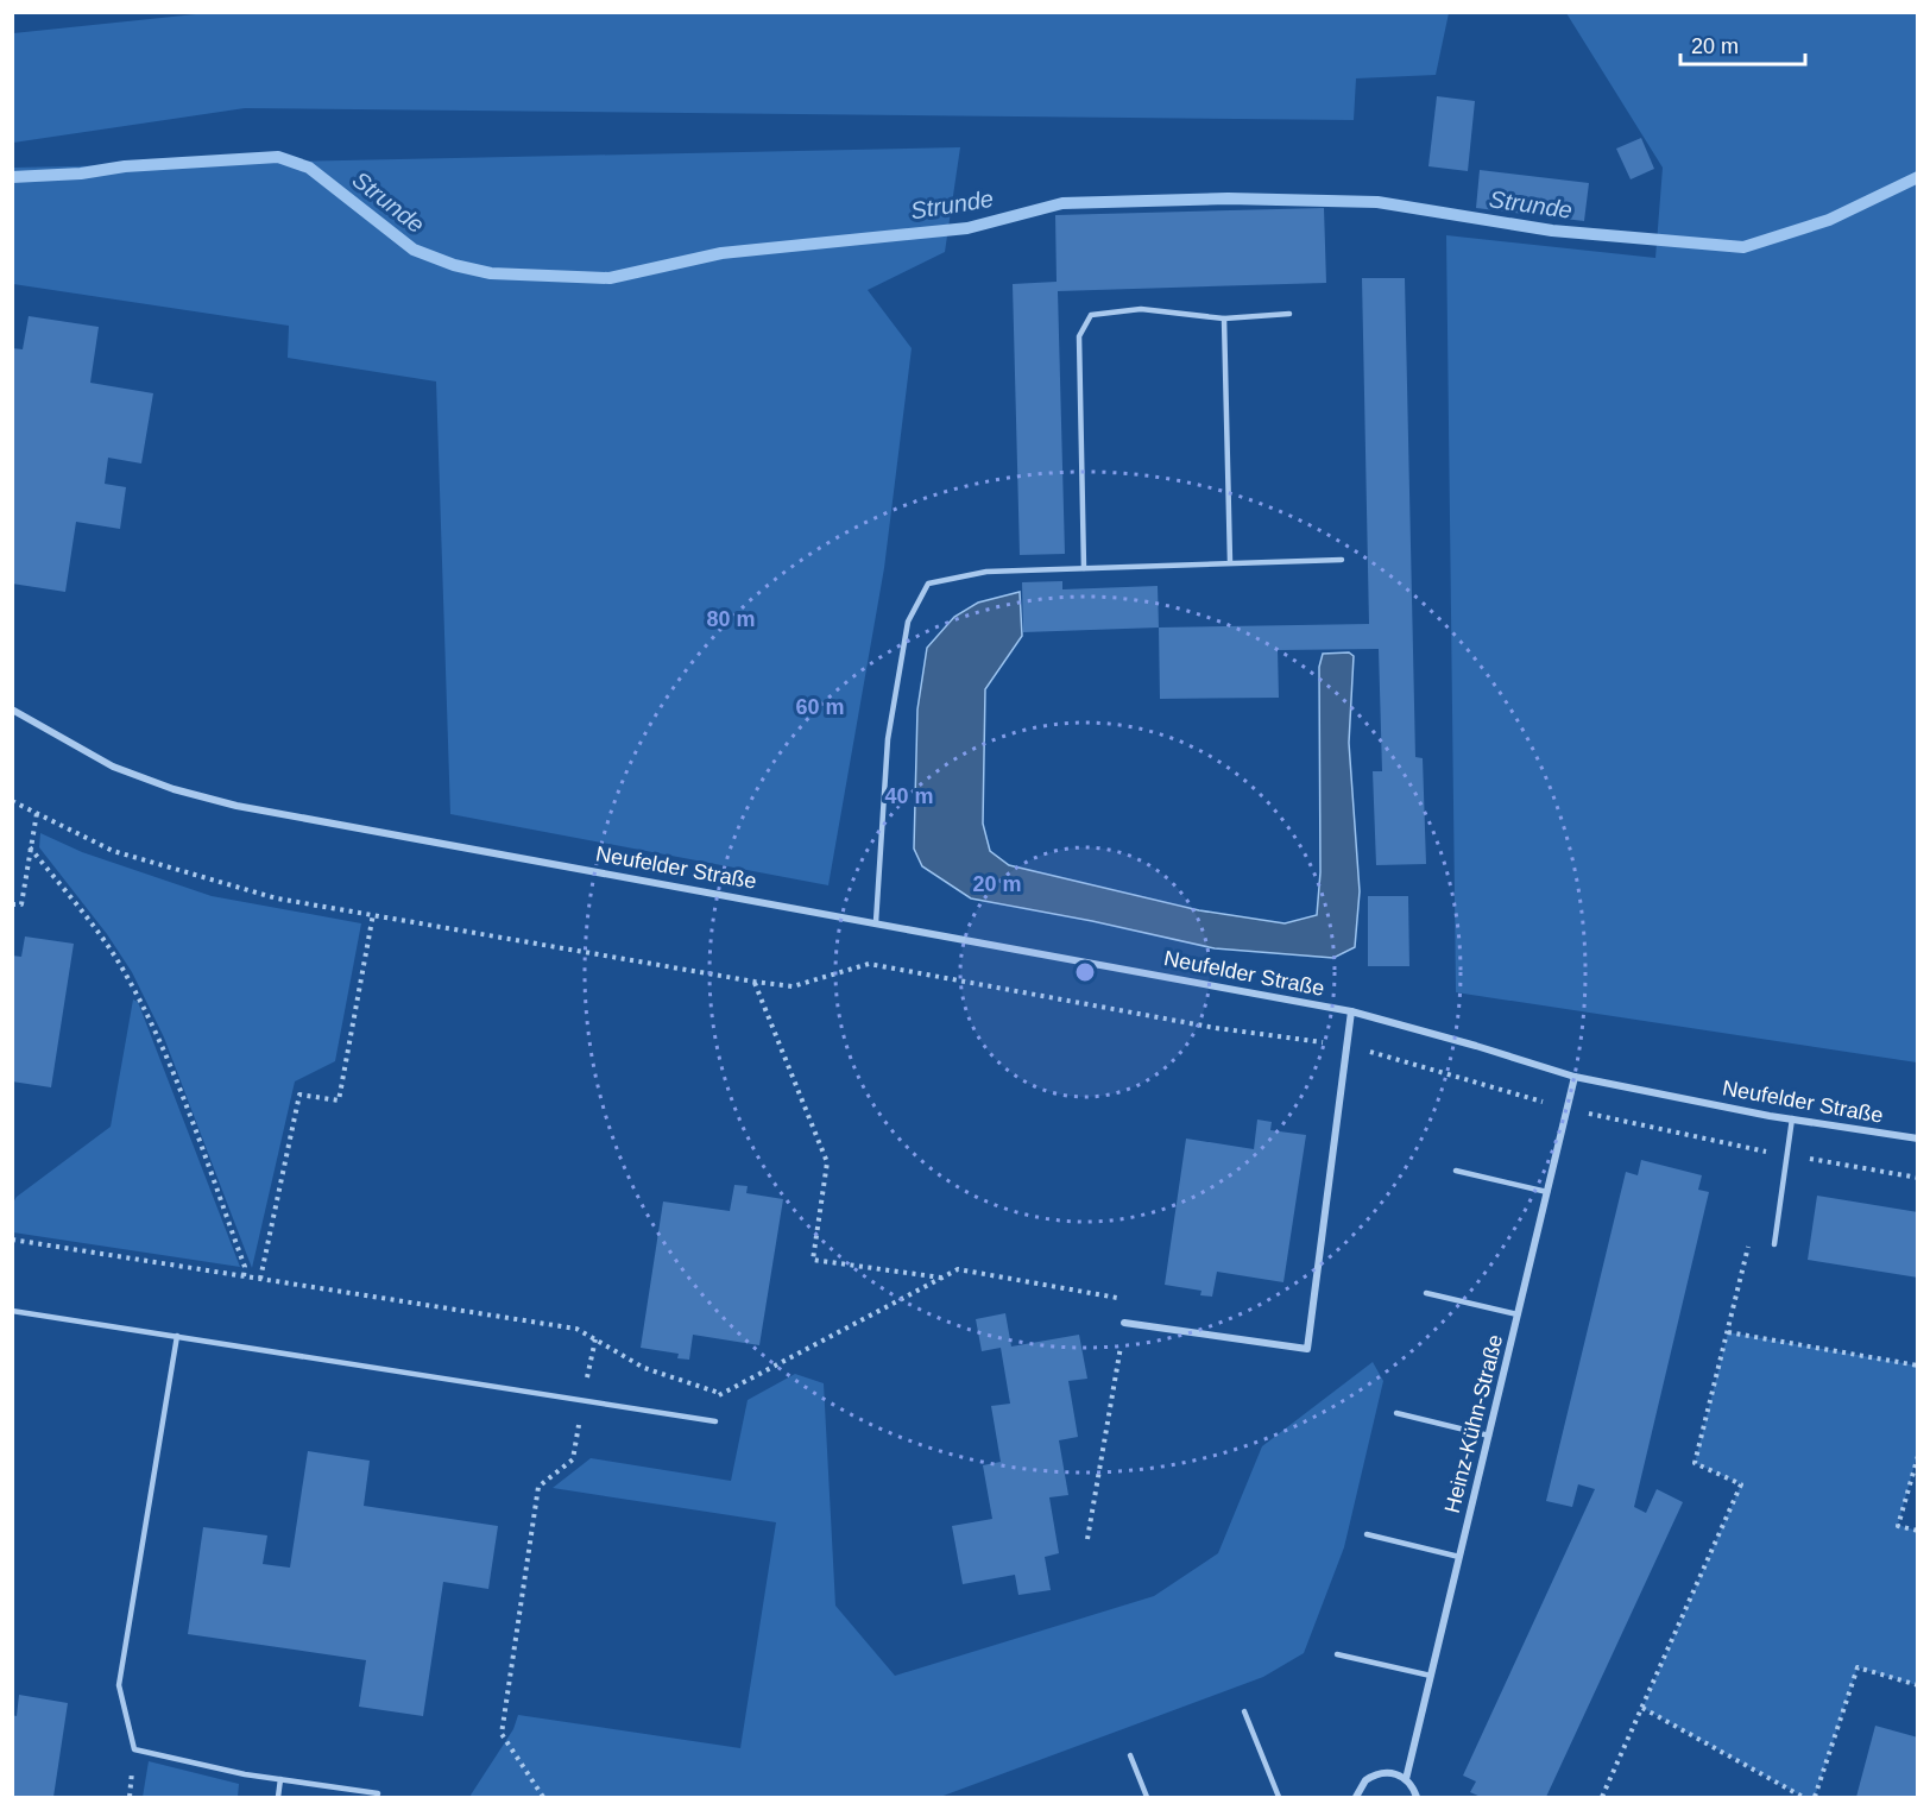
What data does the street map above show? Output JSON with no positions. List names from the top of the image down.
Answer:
{
  "streets": {
    "street": ["Neufelder Straße", "Heinz-Kühn-Straße"]
  },
  "crossings": [
    ["Neufelder Straße", "Heinz-Kühn-Straße"]
  ],
  "water": ["Strunde"],
  "scale_bar": "20 m",
  "rings": [
    "80 m",
    "60 m",
    "40 m",
    "20 m"
  ]
}
